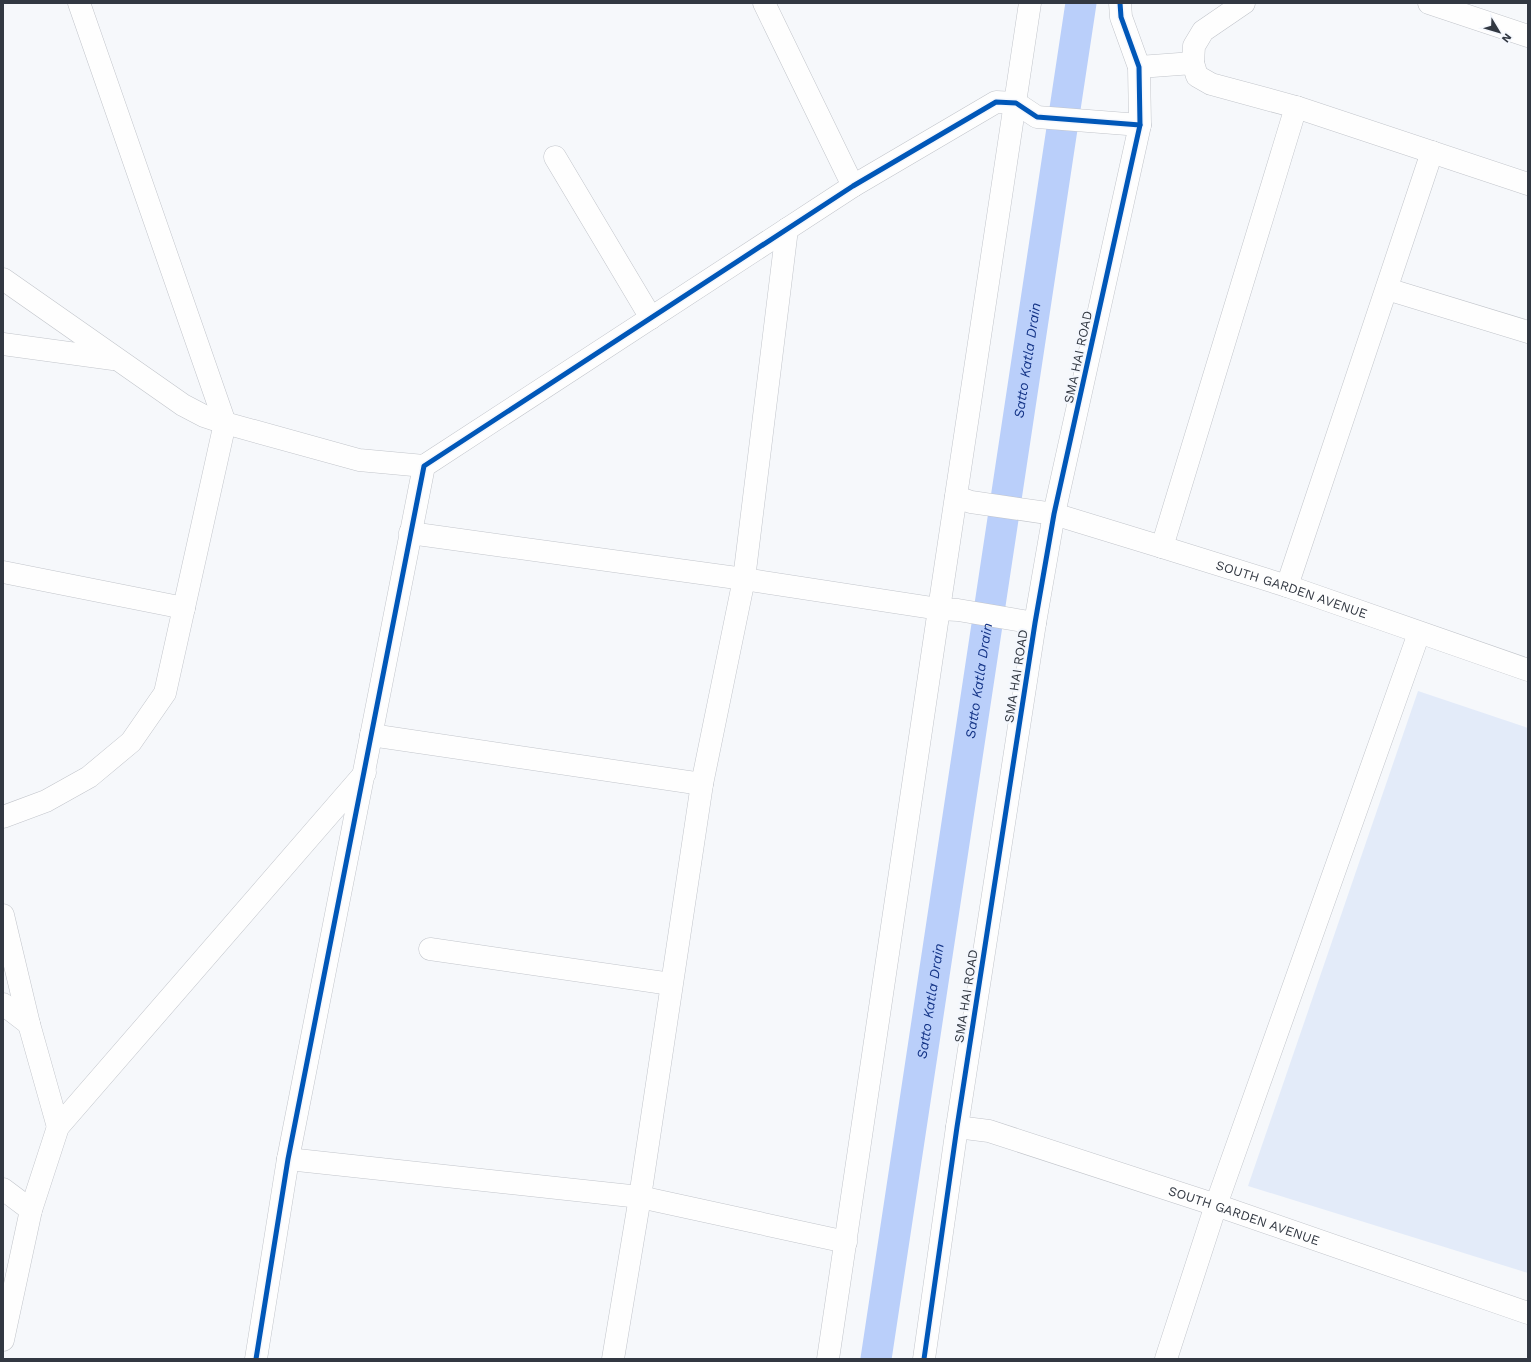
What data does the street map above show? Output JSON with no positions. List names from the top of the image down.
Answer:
{
  "streets": {
    "street": ["SMA HAI ROAD", "SOUTH GARDEN AVENUE"]
  },
  "crossings": [
    ["SMA HAI ROAD", "SOUTH GARDEN AVENUE"]
  ],
  "water": ["Satto Katla Drain"],
  "north": "bottom right"
}
